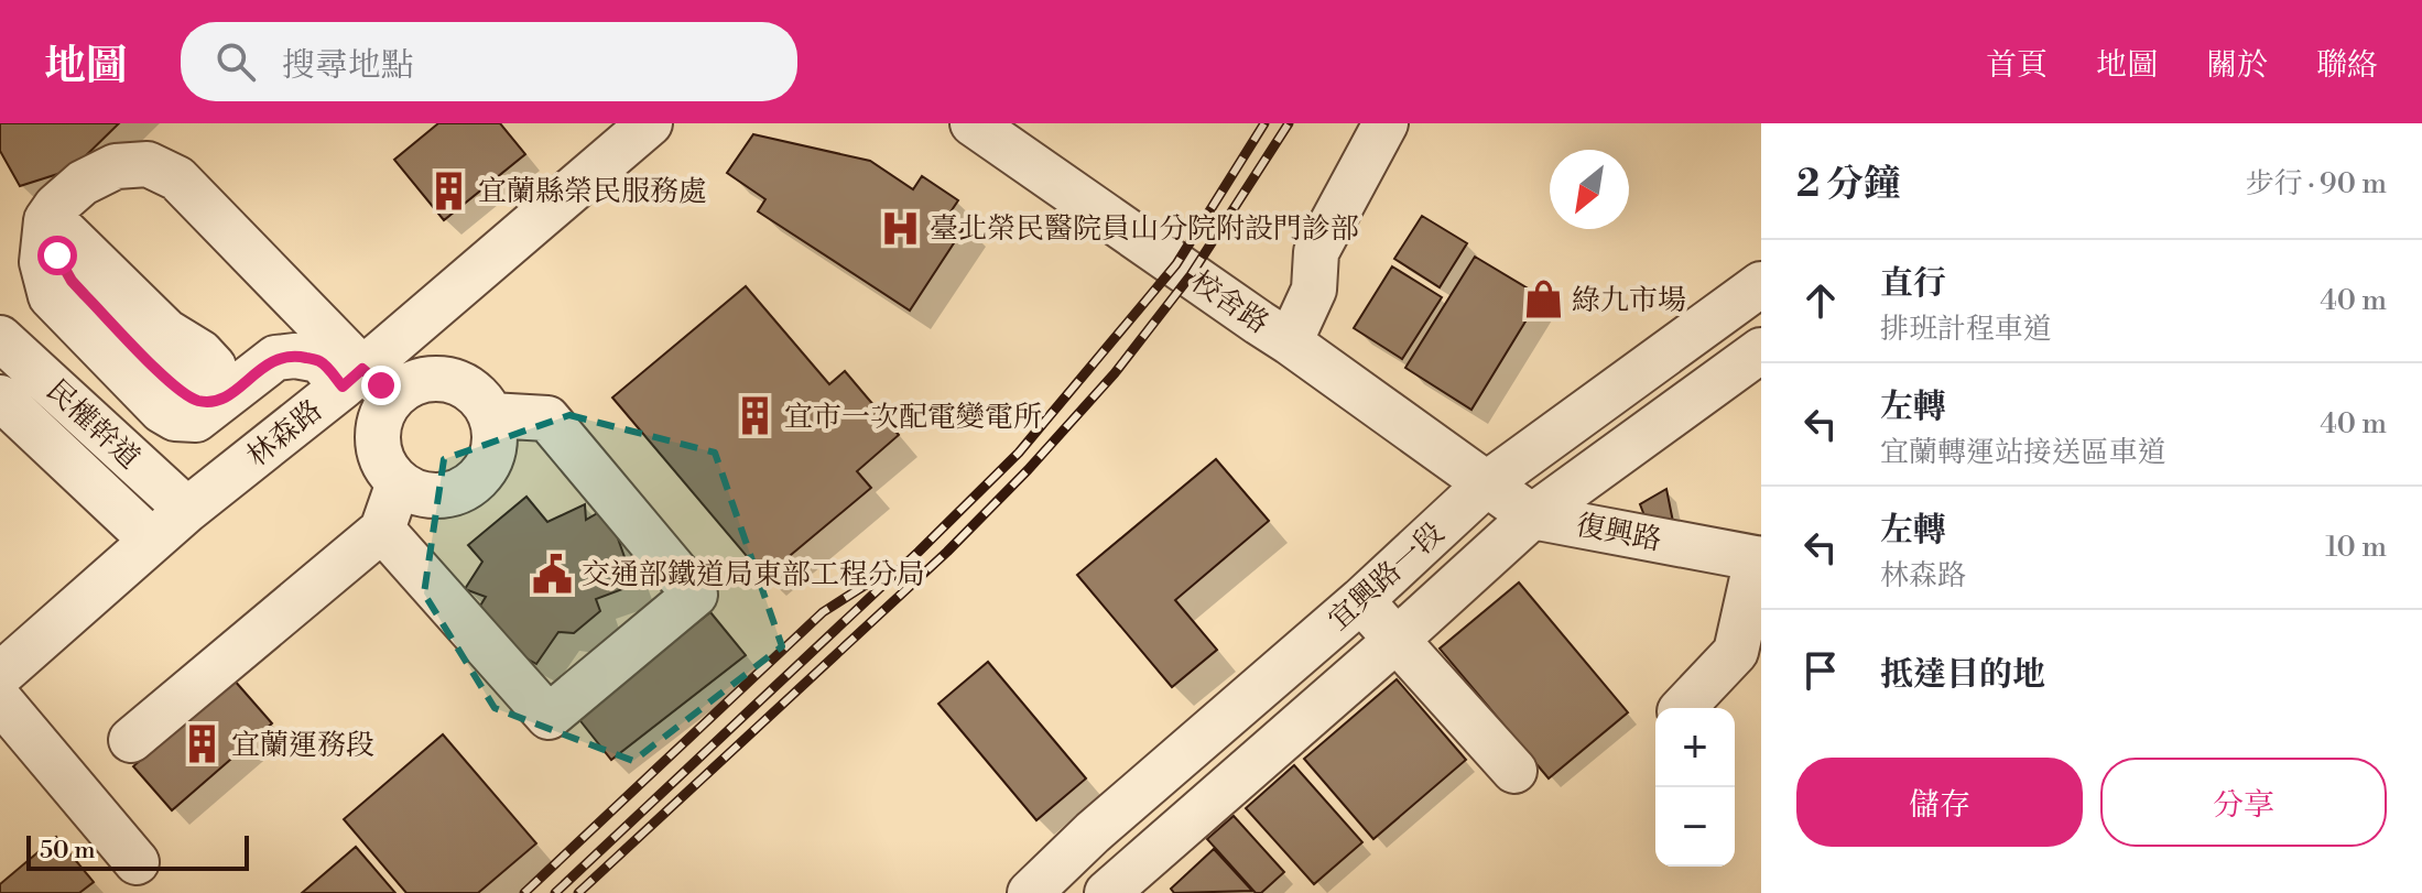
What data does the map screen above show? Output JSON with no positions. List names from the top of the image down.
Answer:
{
  "streets": {
    "street": [
      "校舍路",
      "民權幹道",
      "林森路",
      "復興路",
      "宜興路一段"
    ]
  },
  "crossings": [
    ["校舍路", "復興路"],
    ["校舍路", "宜興路一段"],
    ["民權幹道", "林森路"],
    ["復興路", "宜興路一段"]
  ],
  "places": {
    "building": ["宜蘭縣榮民服務處", "宜市一次配電變電所", "宜蘭運務段"],
    "hospital": ["臺北榮民醫院員山分院附設門診部"],
    "shop": ["綠九市場"],
    "public building": ["交通部鐵道局東部工程分局"]
  },
  "scale_bar": "50 m",
  "north": "bottom left",
  "page": {
    "header": "地圖",
    "search": "搜尋地點",
    "nav": [
      "首頁",
      "地圖",
      "關於",
      "聯絡"
    ],
    "heading": ["2 分鐘", "步行 · 90 m"],
    "list": [
      ["直行", "排班計程車道", "40 m"],
      ["左轉", "宜蘭轉運站接送區車道", "40 m"],
      ["左轉", "林森路", "10 m"],
      "抵達目的地"
    ],
    "map_buttons": ["+", "−"],
    "buttons": ["儲存", "分享"],
    "scale": "50 m"
  }
}
